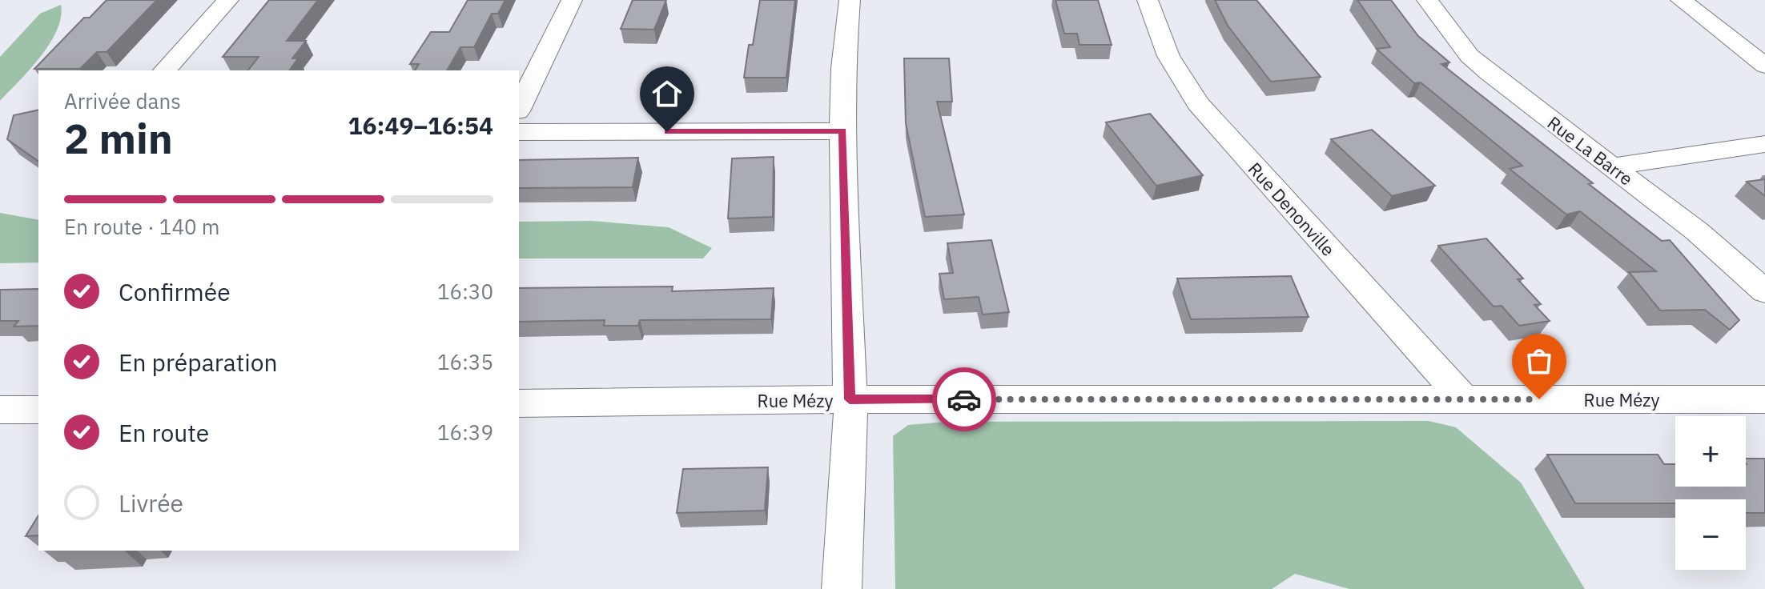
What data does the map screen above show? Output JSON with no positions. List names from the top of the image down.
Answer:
{
  "streets": {
    "street": ["Rue La Barre", "Rue Denonville", "Rue Mézy"]
  },
  "crossings": [
    ["Rue Denonville", "Rue Mézy"]
  ],
  "page": {
    "heading": ["2 min", "Arrivée dans", "16:49–16:54"],
    "bar": "En route · 140 m",
    "list": [
      ["Confirmée", "16:30"],
      ["En préparation", "16:35"],
      ["En route", "16:39"],
      "Livrée"
    ],
    "map_buttons": ["+", "−"]
  }
}
